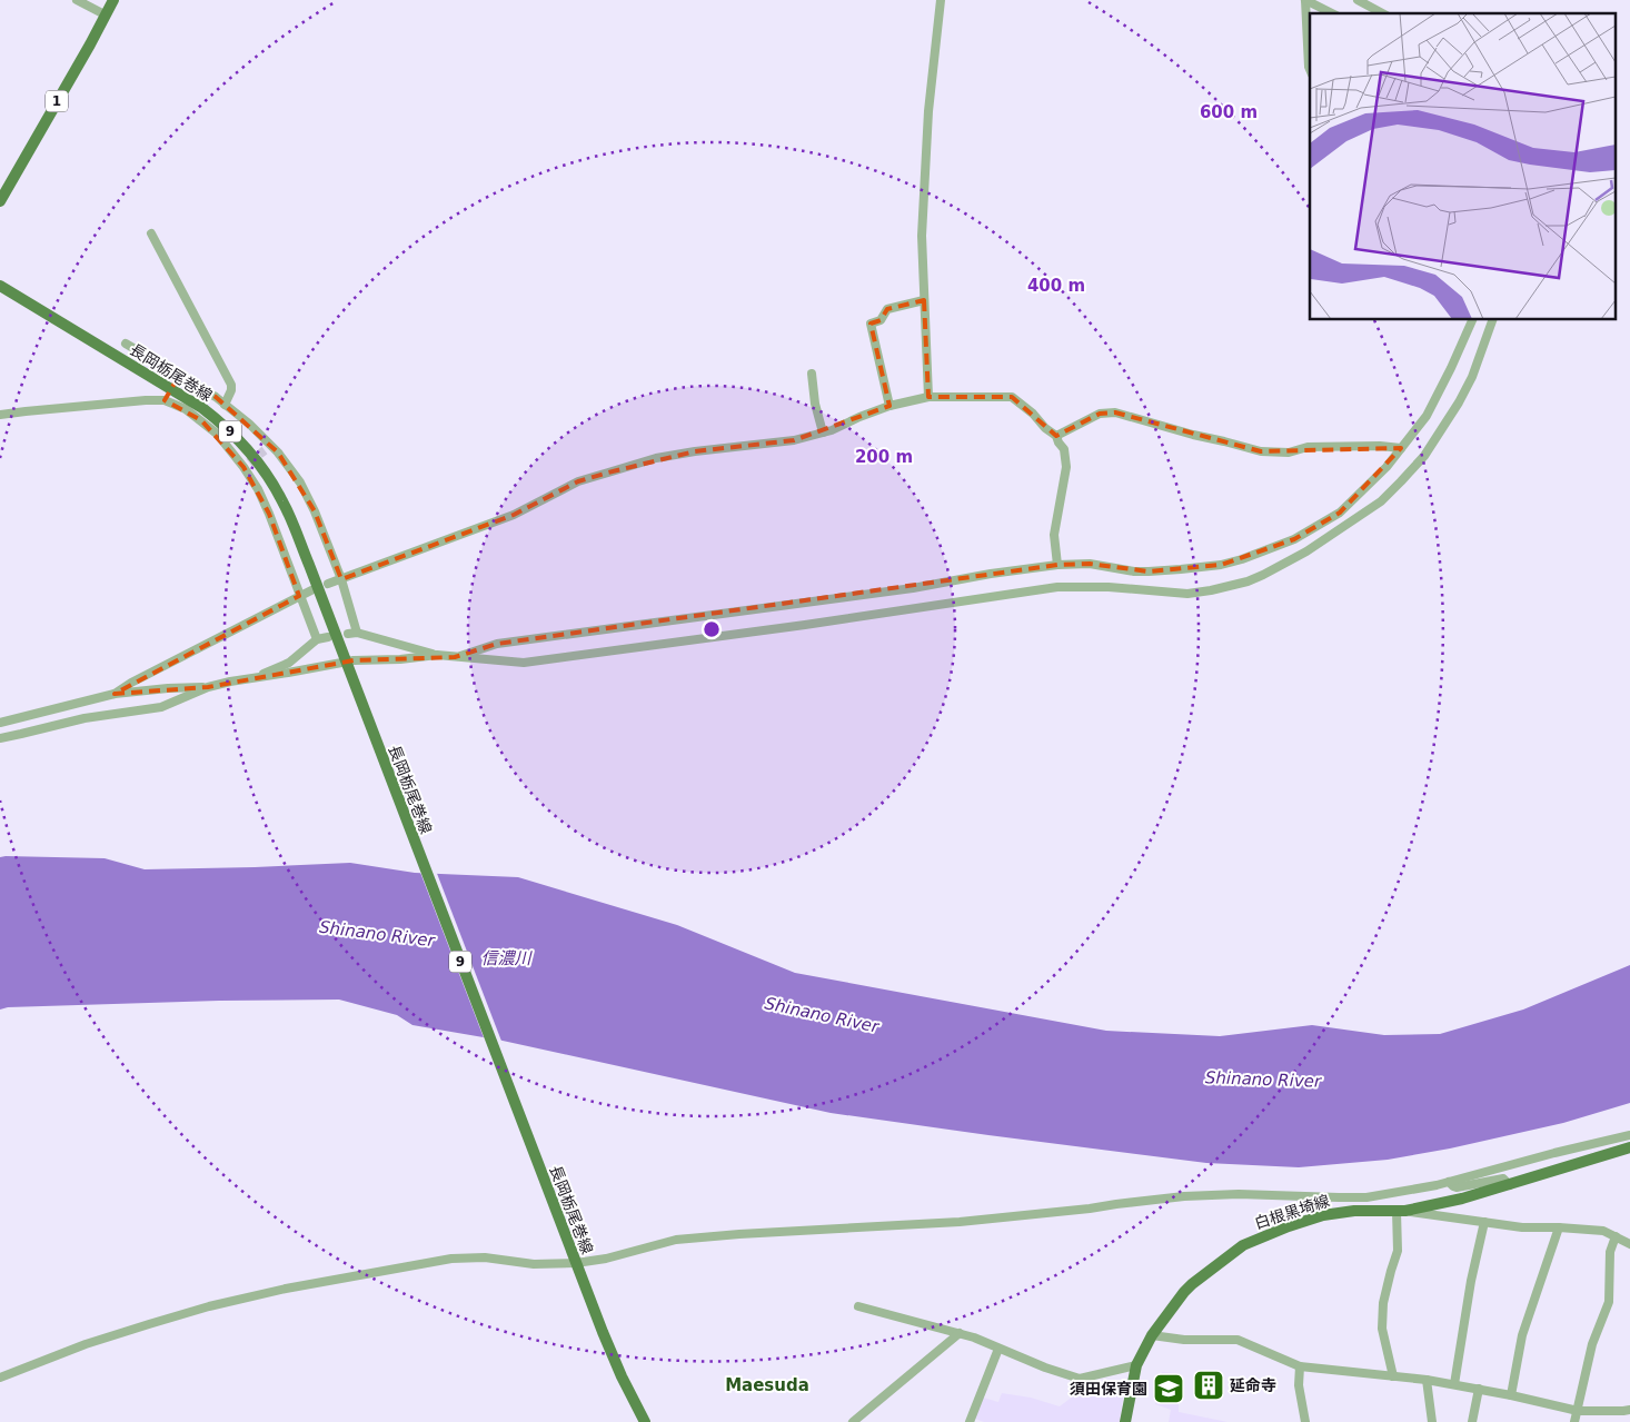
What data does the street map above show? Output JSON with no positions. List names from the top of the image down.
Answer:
{
  "streets": {
    "main road": [
      "1",
      "長岡栃尾巻線",
      "9",
      "白根黒埼線"
    ]
  },
  "districts": ["Maesuda"],
  "water": ["Shinano River", "信濃川"],
  "places": {
    "building": ["延命寺"],
    "school or university": ["須田保育園"]
  },
  "rings": ["600 m", "400 m", "200 m"]
}
